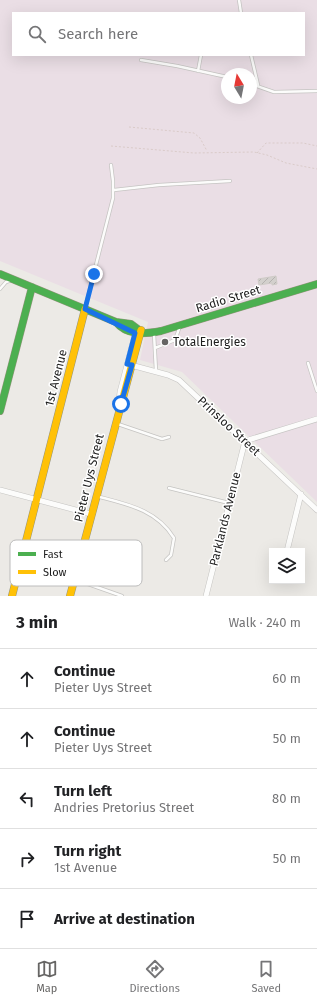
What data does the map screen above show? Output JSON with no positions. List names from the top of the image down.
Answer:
{
  "streets": {
    "street": [
      "Radio Street",
      "1st Avenue",
      "Prinsloo Street",
      "Pieter Uys Street",
      "Parklands Avenue"
    ]
  },
  "crossings": [
    ["Radio Street", "Pieter Uys Street"],
    ["Prinsloo Street", "Pieter Uys Street"],
    ["Prinsloo Street", "Parklands Avenue"]
  ],
  "places": ["TotalEnergies"],
  "legend": ["Fast", "Slow"],
  "north": "top",
  "page": {
    "search": "Search here",
    "heading": ["3 min", "Walk · 240 m"],
    "list": [
      ["Continue", "Pieter Uys Street", "60 m"],
      ["Continue", "Pieter Uys Street", "50 m"],
      ["Turn left", "Andries Pretorius Street", "80 m"],
      ["Turn right", "1st Avenue", "50 m"],
      "Arrive at destination"
    ],
    "nav": ["Map", "Directions", "Saved"]
  }
}
